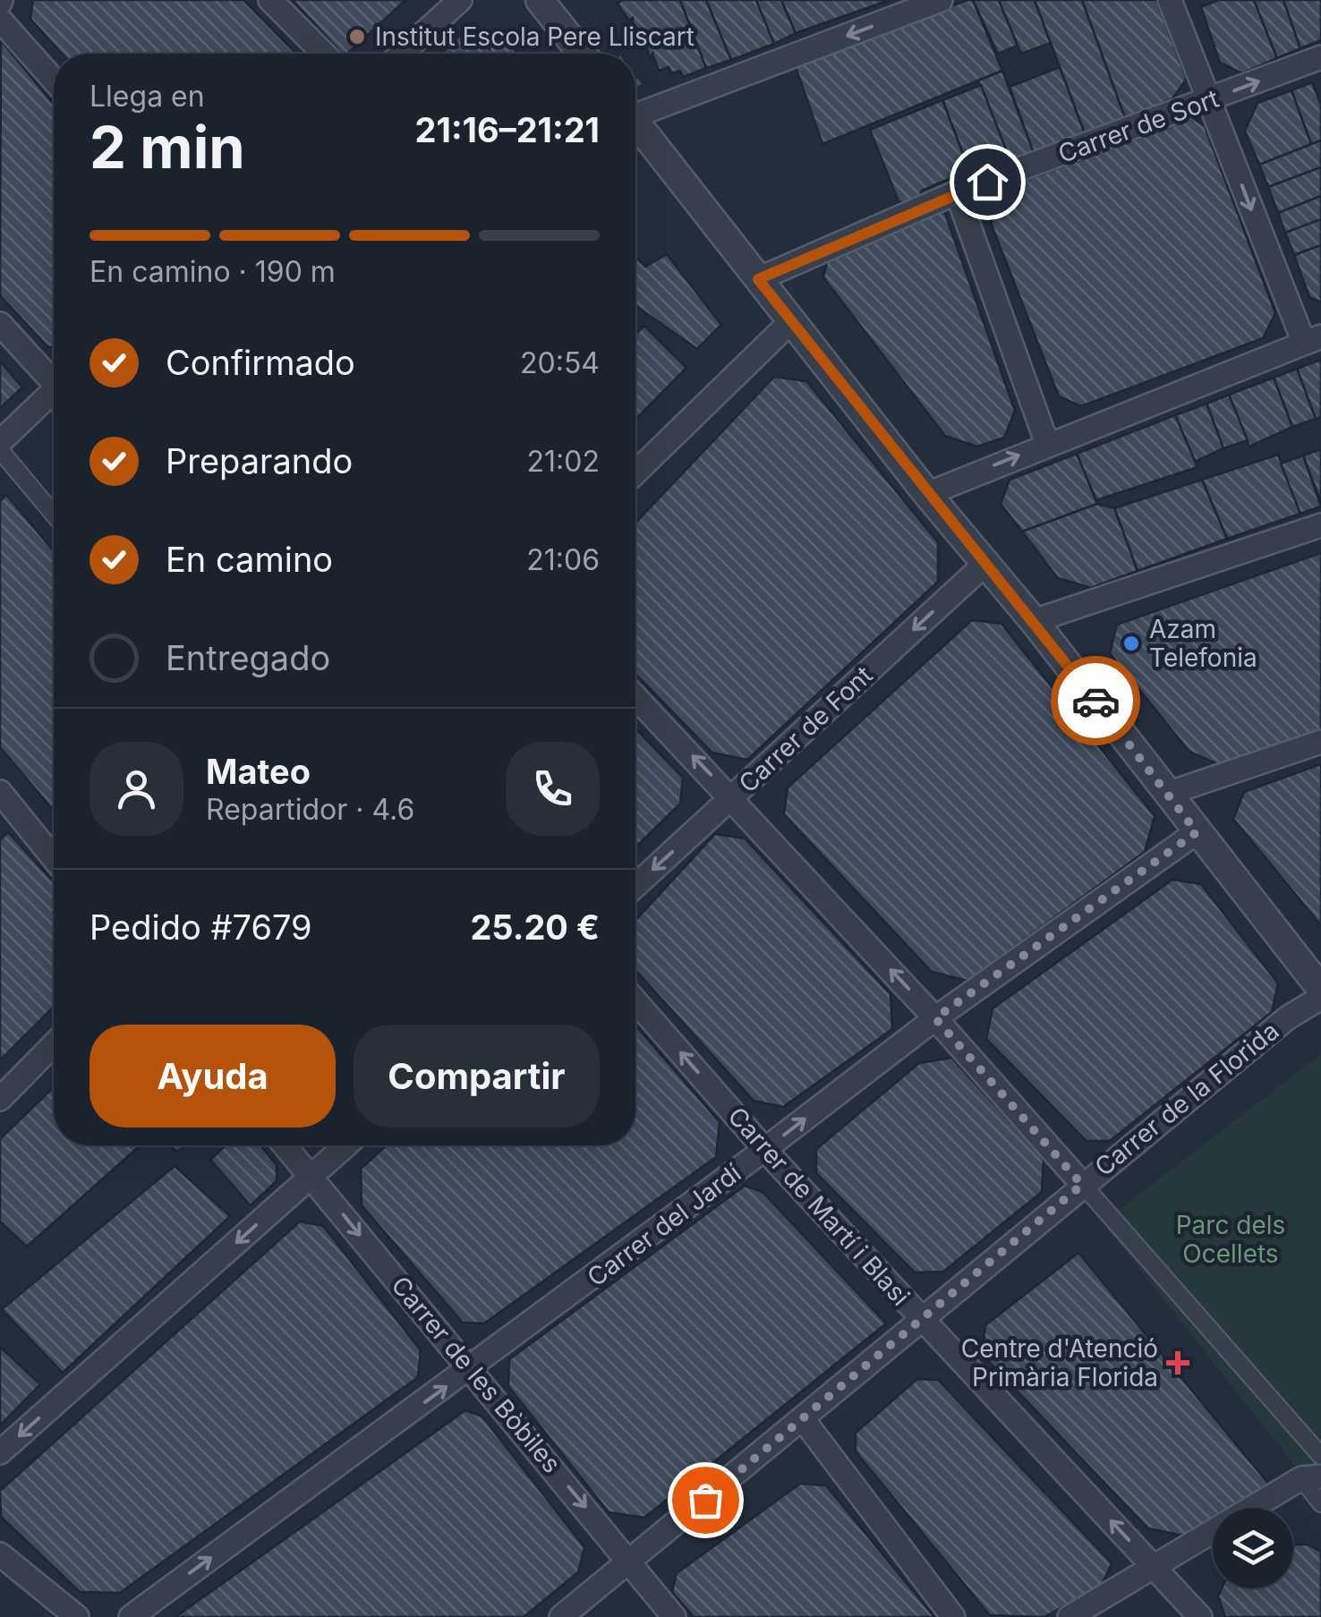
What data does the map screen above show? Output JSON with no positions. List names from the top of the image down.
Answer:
{
  "streets": {
    "street": [
      "Carrer de Sort",
      "Carrer de Font",
      "Carrer de la Florida",
      "Carrer de Martí i Blasi",
      "Carrer del Jardí",
      "Carrer de les Bòbiles"
    ]
  },
  "crossings": [
    ["Carrer de la Florida", "Carrer de Martí i Blasi"],
    ["Carrer de la Florida", "Carrer de les Bòbiles"],
    ["Carrer de Martí i Blasi", "Carrer del Jardí"],
    ["Carrer del Jardí", "Carrer de les Bòbiles"]
  ],
  "one_way": ["Carrer de Font", "Carrer del Jardí", "Carrer de les Bòbiles"],
  "parks": ["Parc dels Ocellets"],
  "places": {
    "other": ["Institut Escola Pere Lliscart", "Azam Telefonia"],
    "health": ["Centre d'Atenció Primària Florida"]
  },
  "page": {
    "heading": ["2 min", "Llega en", "21:16–21:21"],
    "panel": [
      "Mateo",
      "Repartidor · 4.6",
      "Pedido #7679",
      "25.20 €"
    ],
    "bar": "En camino · 190 m",
    "list": [
      ["Confirmado", "20:54"],
      ["Preparando", "21:02"],
      ["En camino", "21:06"],
      "Entregado"
    ],
    "buttons": ["Ayuda", "Compartir"]
  }
}
